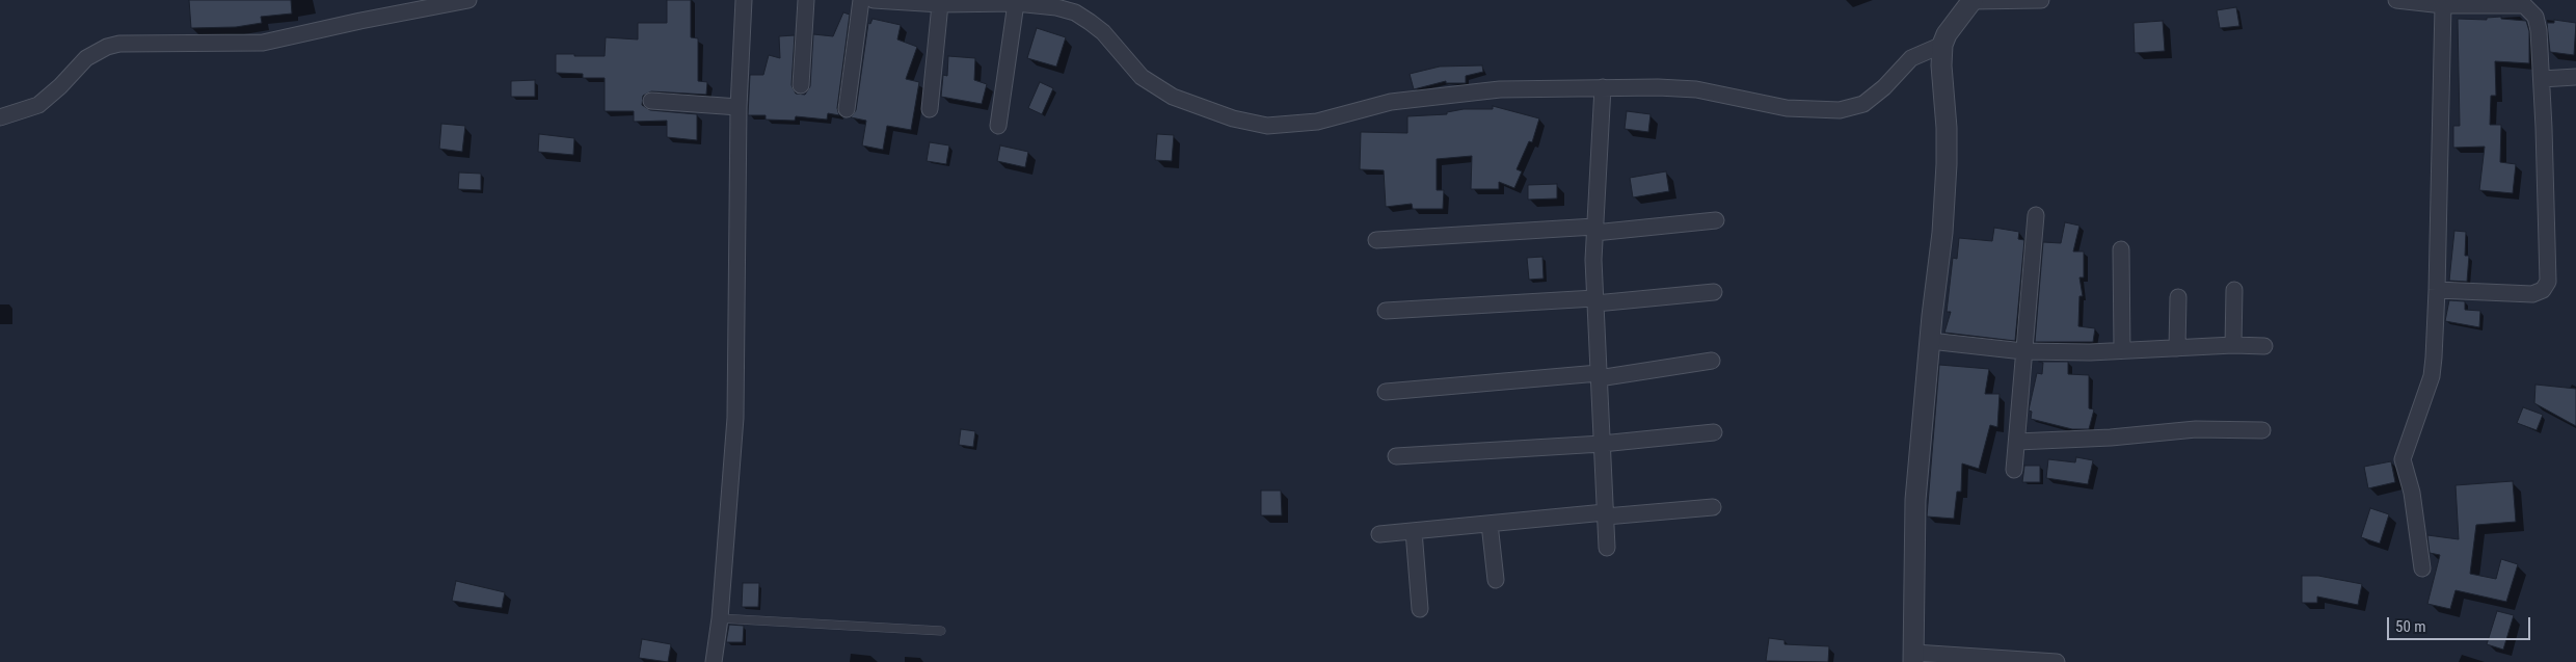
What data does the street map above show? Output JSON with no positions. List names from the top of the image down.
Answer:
{
  "scale_bar": "50 m"
}
